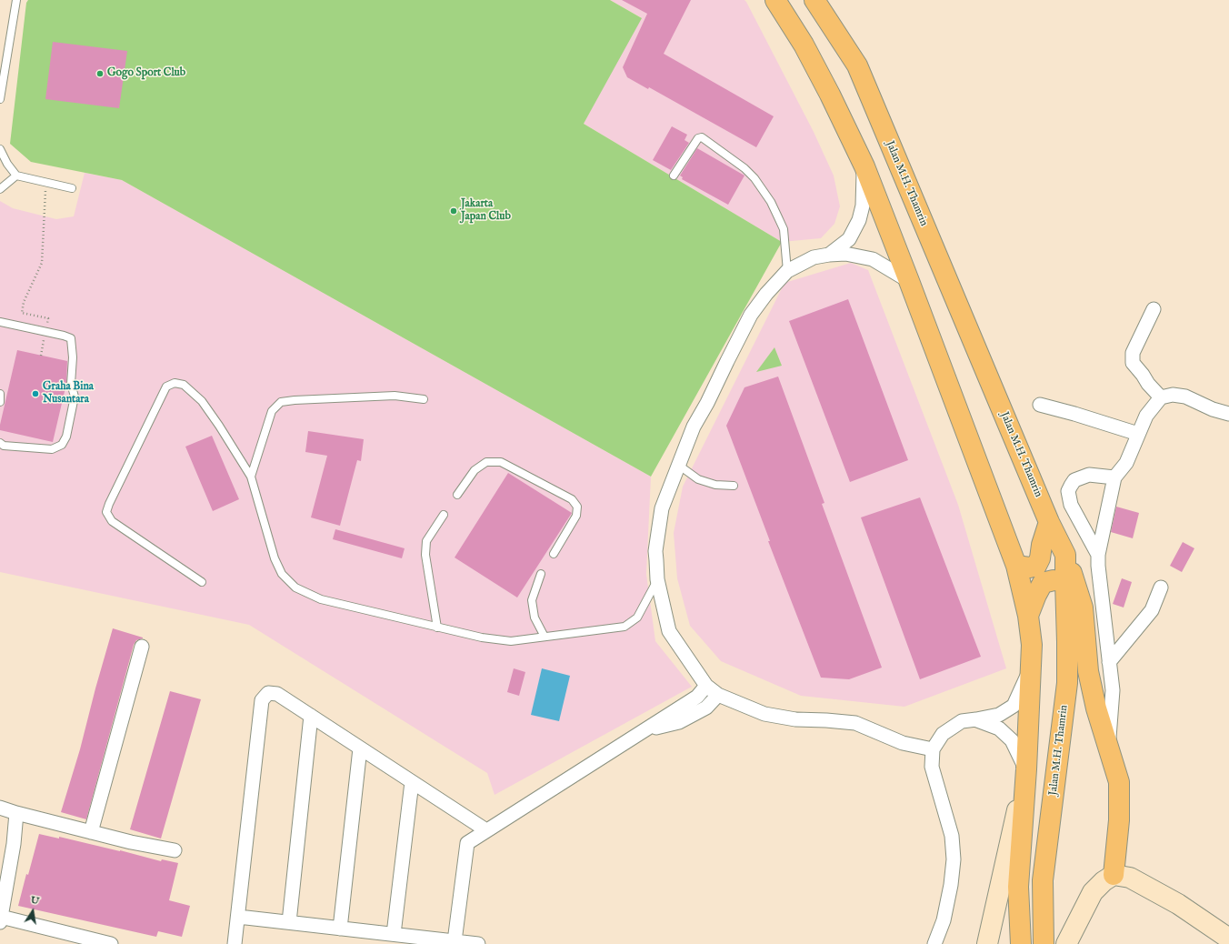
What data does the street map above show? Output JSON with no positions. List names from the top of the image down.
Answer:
{
  "streets": {
    "main road": ["Jalan M.H. Thamrin"]
  },
  "places": ["Gogo Sport Club", "Jakarta Japan Club", "Graha Bina Nusantara"],
  "north": "top"
}
